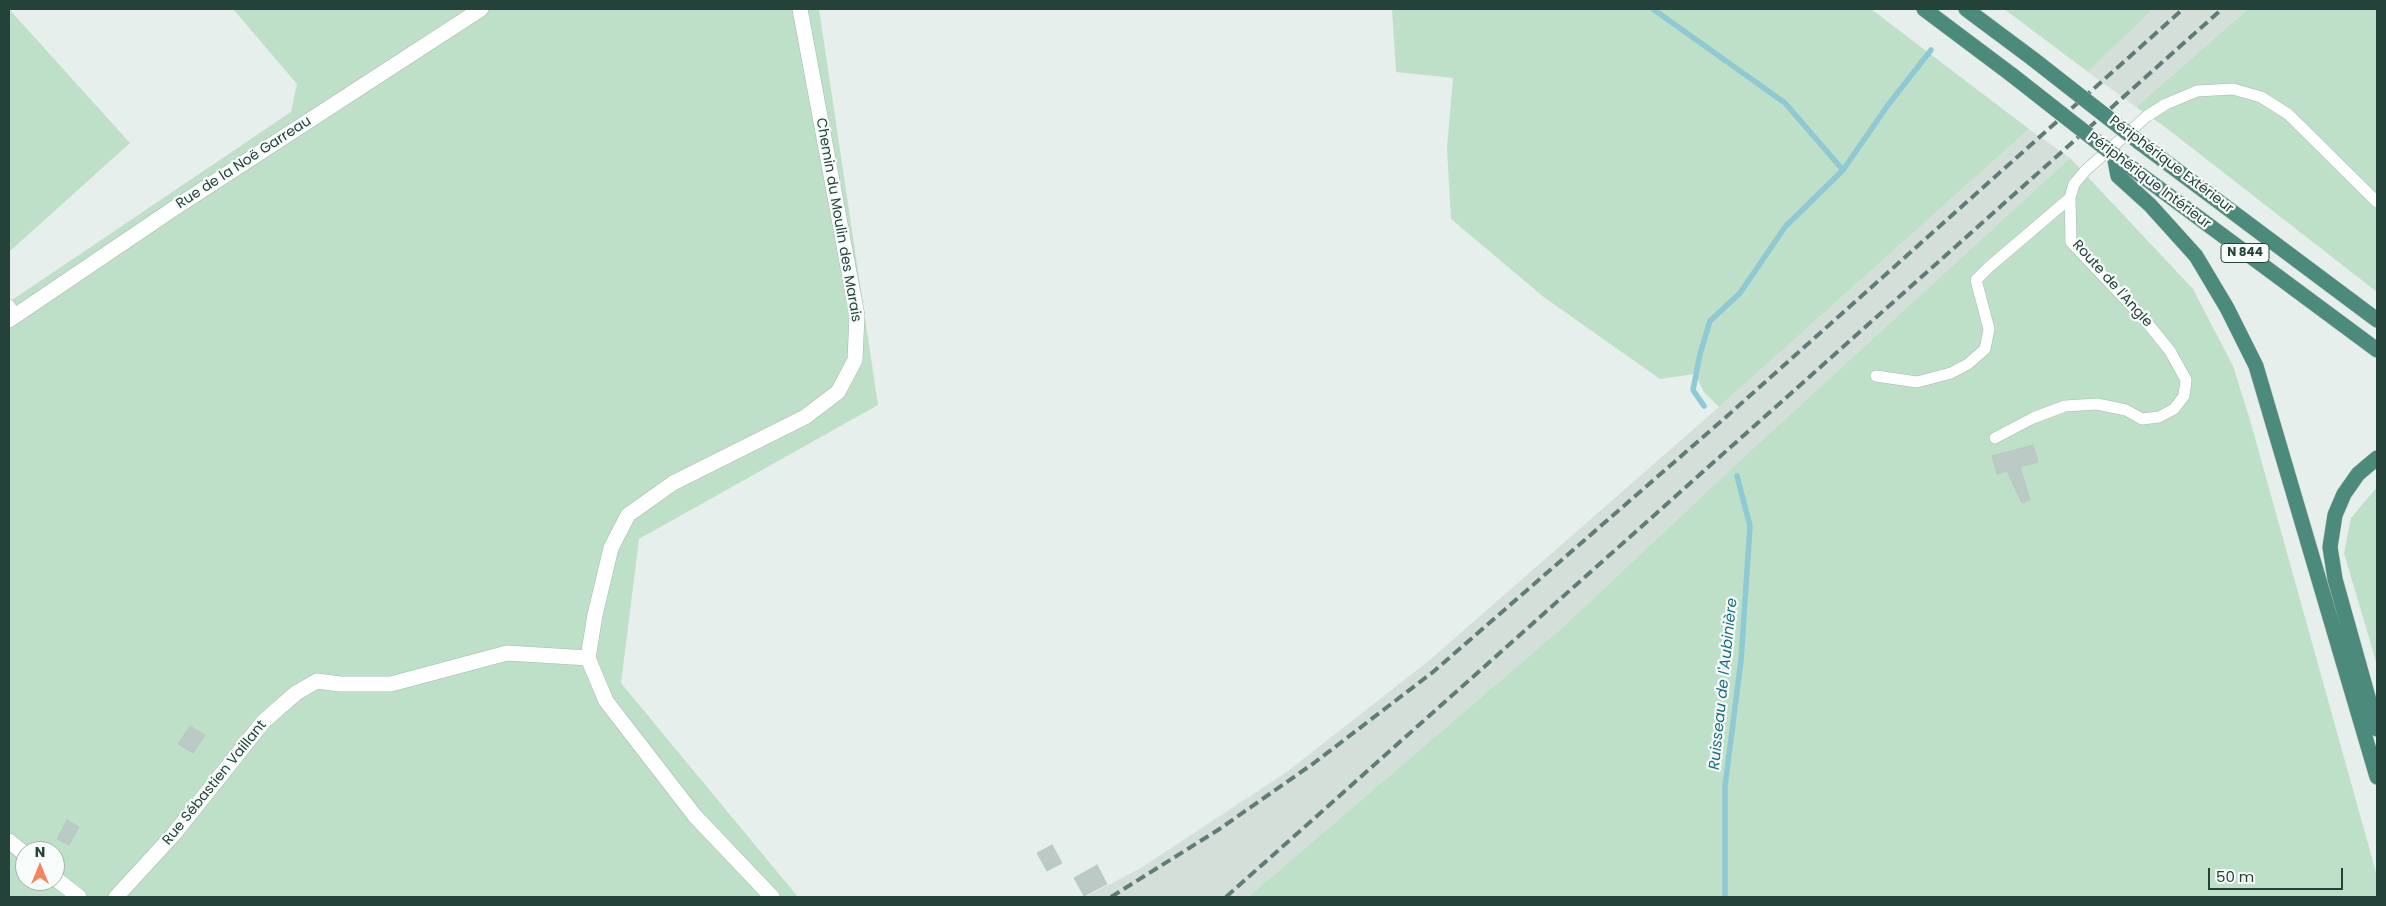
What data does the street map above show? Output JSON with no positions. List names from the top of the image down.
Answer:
{
  "streets": {
    "highway": ["Périphérique Extérieur", "Périphérique Intérieur", "N 844"],
    "street": ["Rue de la Noë Garreau", "Chemin du Moulin des Marais", "Rue Sébastien Vaillant"],
    "lane": ["Route de l'Angle"]
  },
  "crossings": [
    ["Chemin du Moulin des Marais", "Rue Sébastien Vaillant"]
  ],
  "water": ["Ruisseau de l'Aubinière"],
  "scale_bar": "50 m",
  "north": "top"
}
